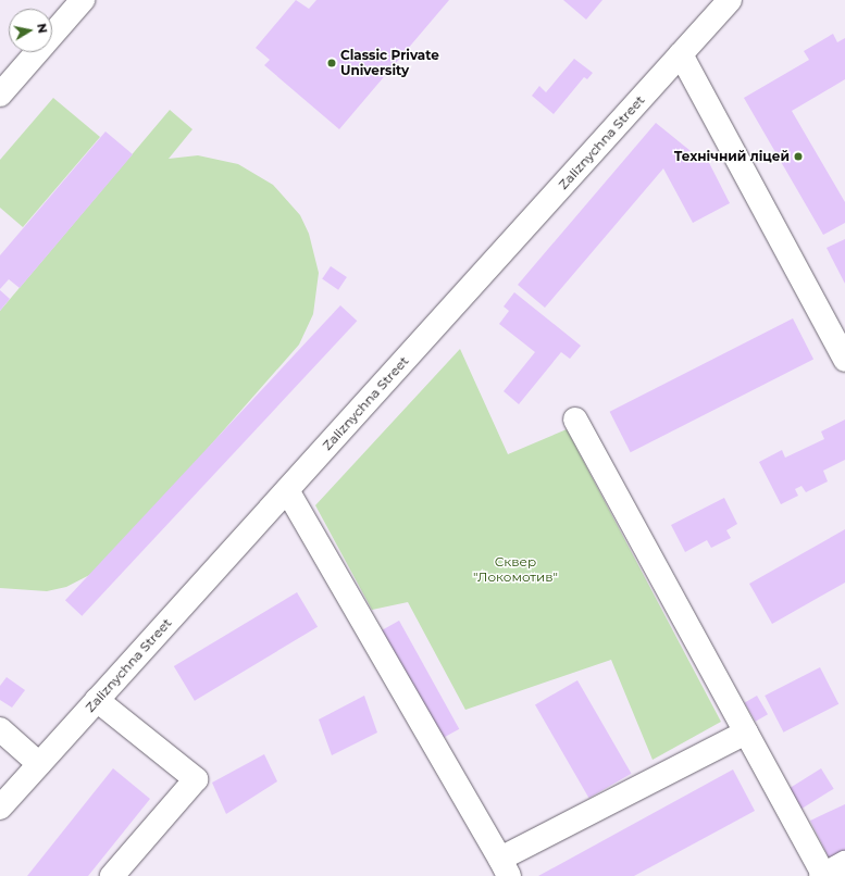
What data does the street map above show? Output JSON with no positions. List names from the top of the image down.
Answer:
{
  "streets": {
    "street": ["Zaliznychna Street"]
  },
  "parks": ["Сквер \"Локомотив\""],
  "places": ["Classic Private University", "Технічний ліцей"],
  "north": "right"
}
